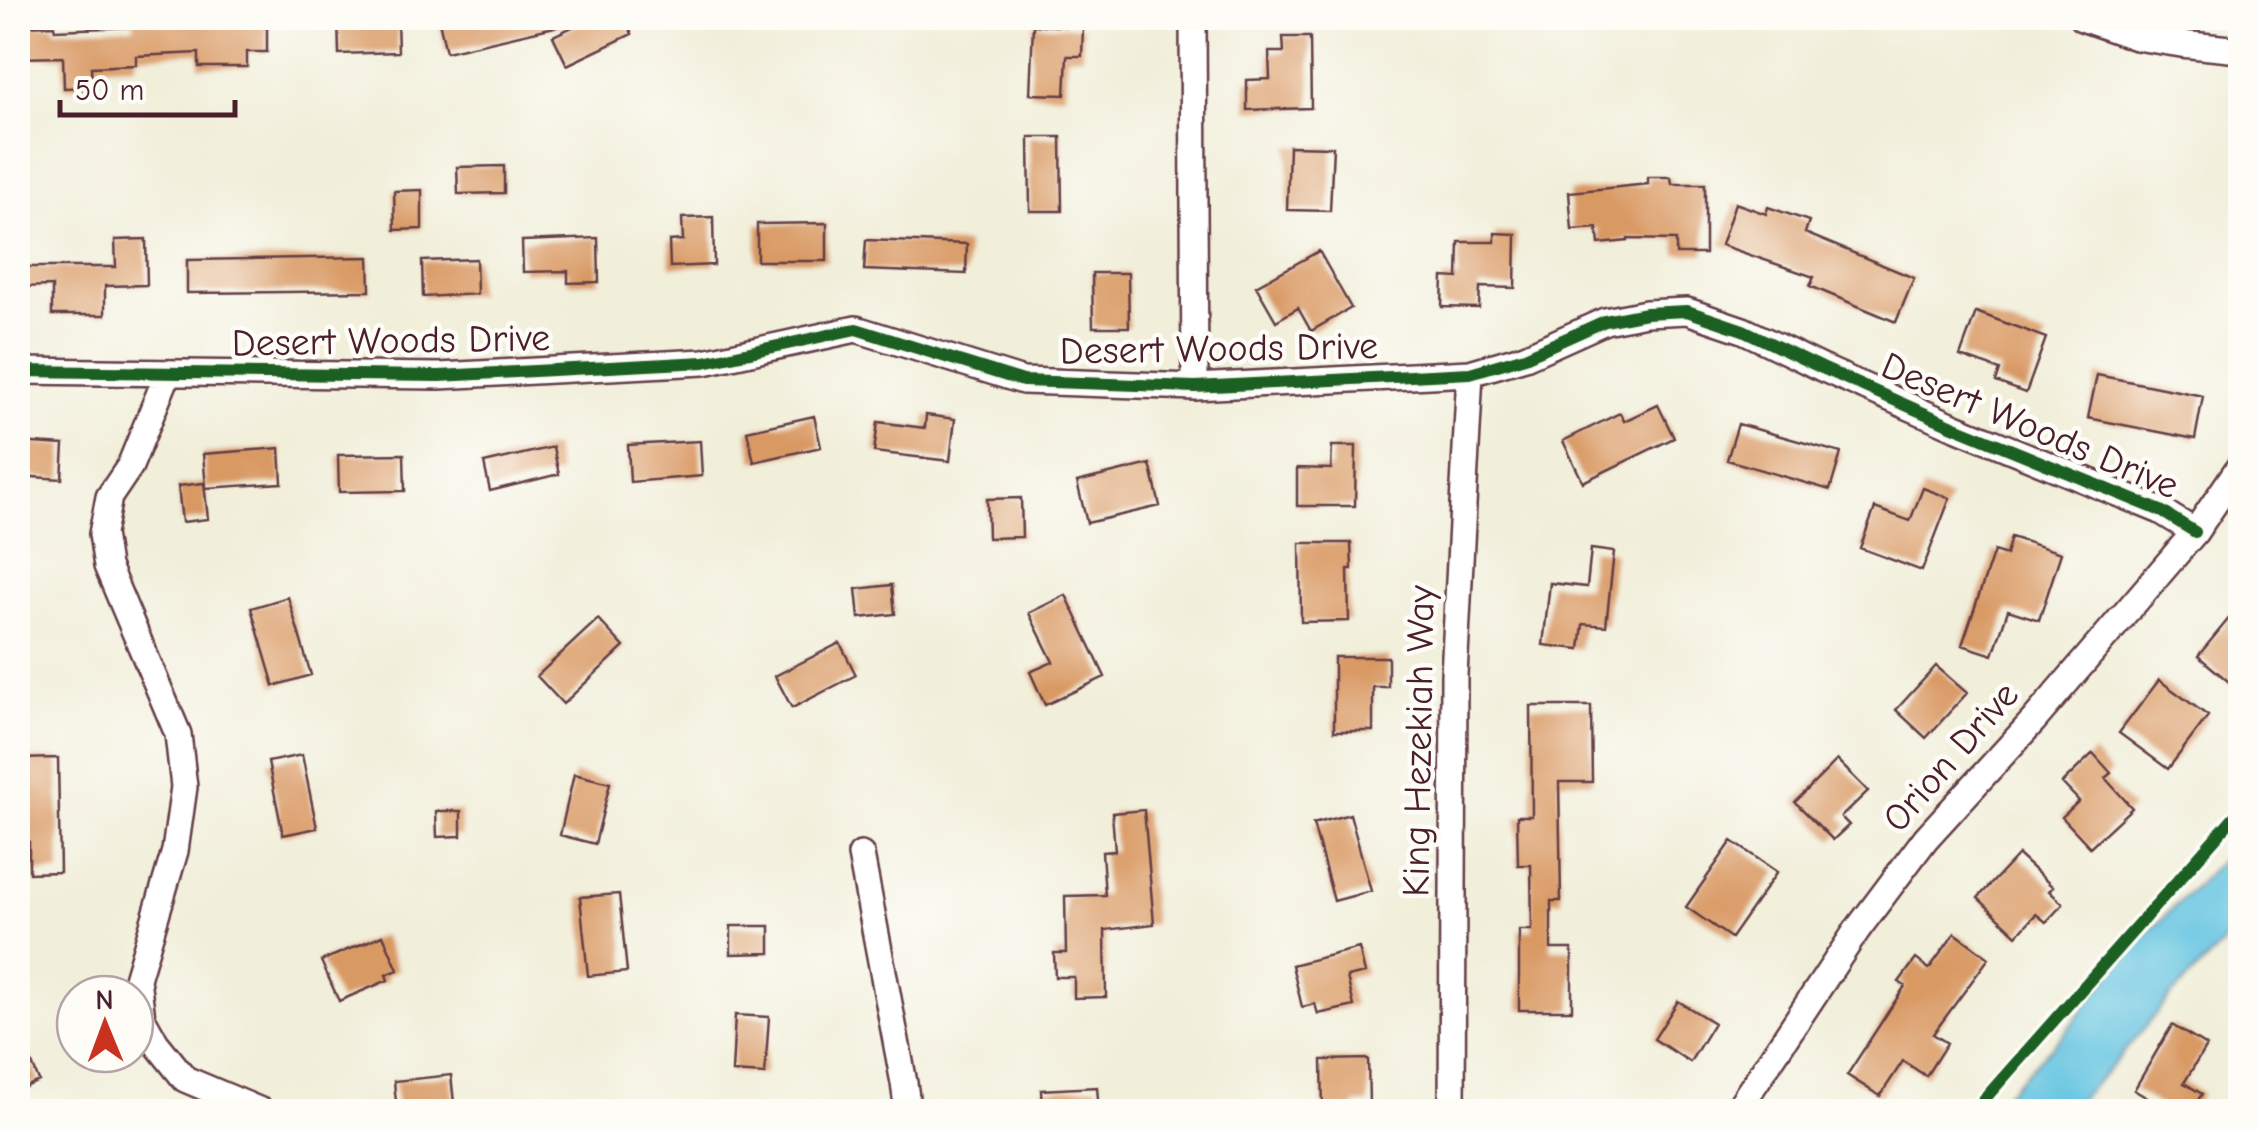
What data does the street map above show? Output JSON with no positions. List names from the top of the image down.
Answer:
{
  "streets": {
    "street": ["Desert Woods Drive", "King Hezekiah Way", "Orion Drive"]
  },
  "crossings": [
    ["Desert Woods Drive", "King Hezekiah Way"],
    ["Desert Woods Drive", "Orion Drive"]
  ],
  "scale_bar": "50 m",
  "north": "top"
}
